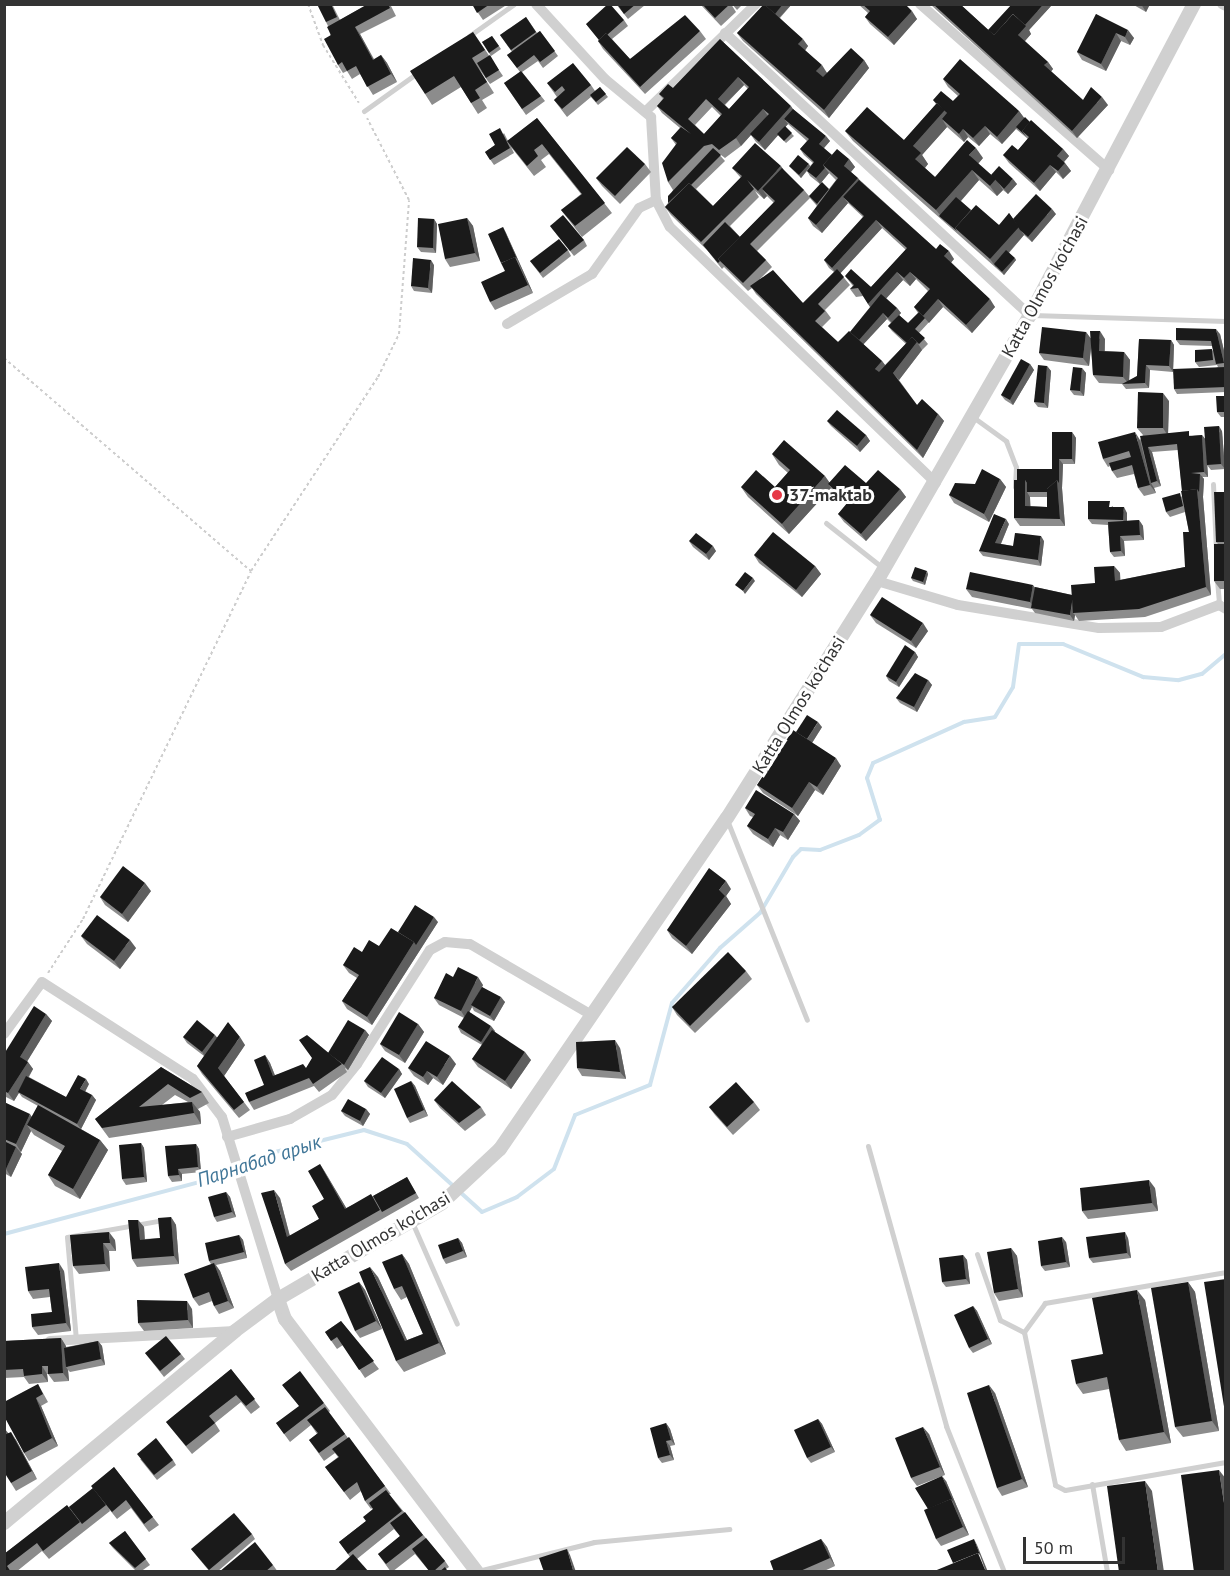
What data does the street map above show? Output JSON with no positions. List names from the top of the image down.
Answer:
{
  "streets": {
    "street": ["Katta Olmos ko'chasi"]
  },
  "water": ["Парнабад арык"],
  "places": ["37-maktab"],
  "scale_bar": "50 m"
}
